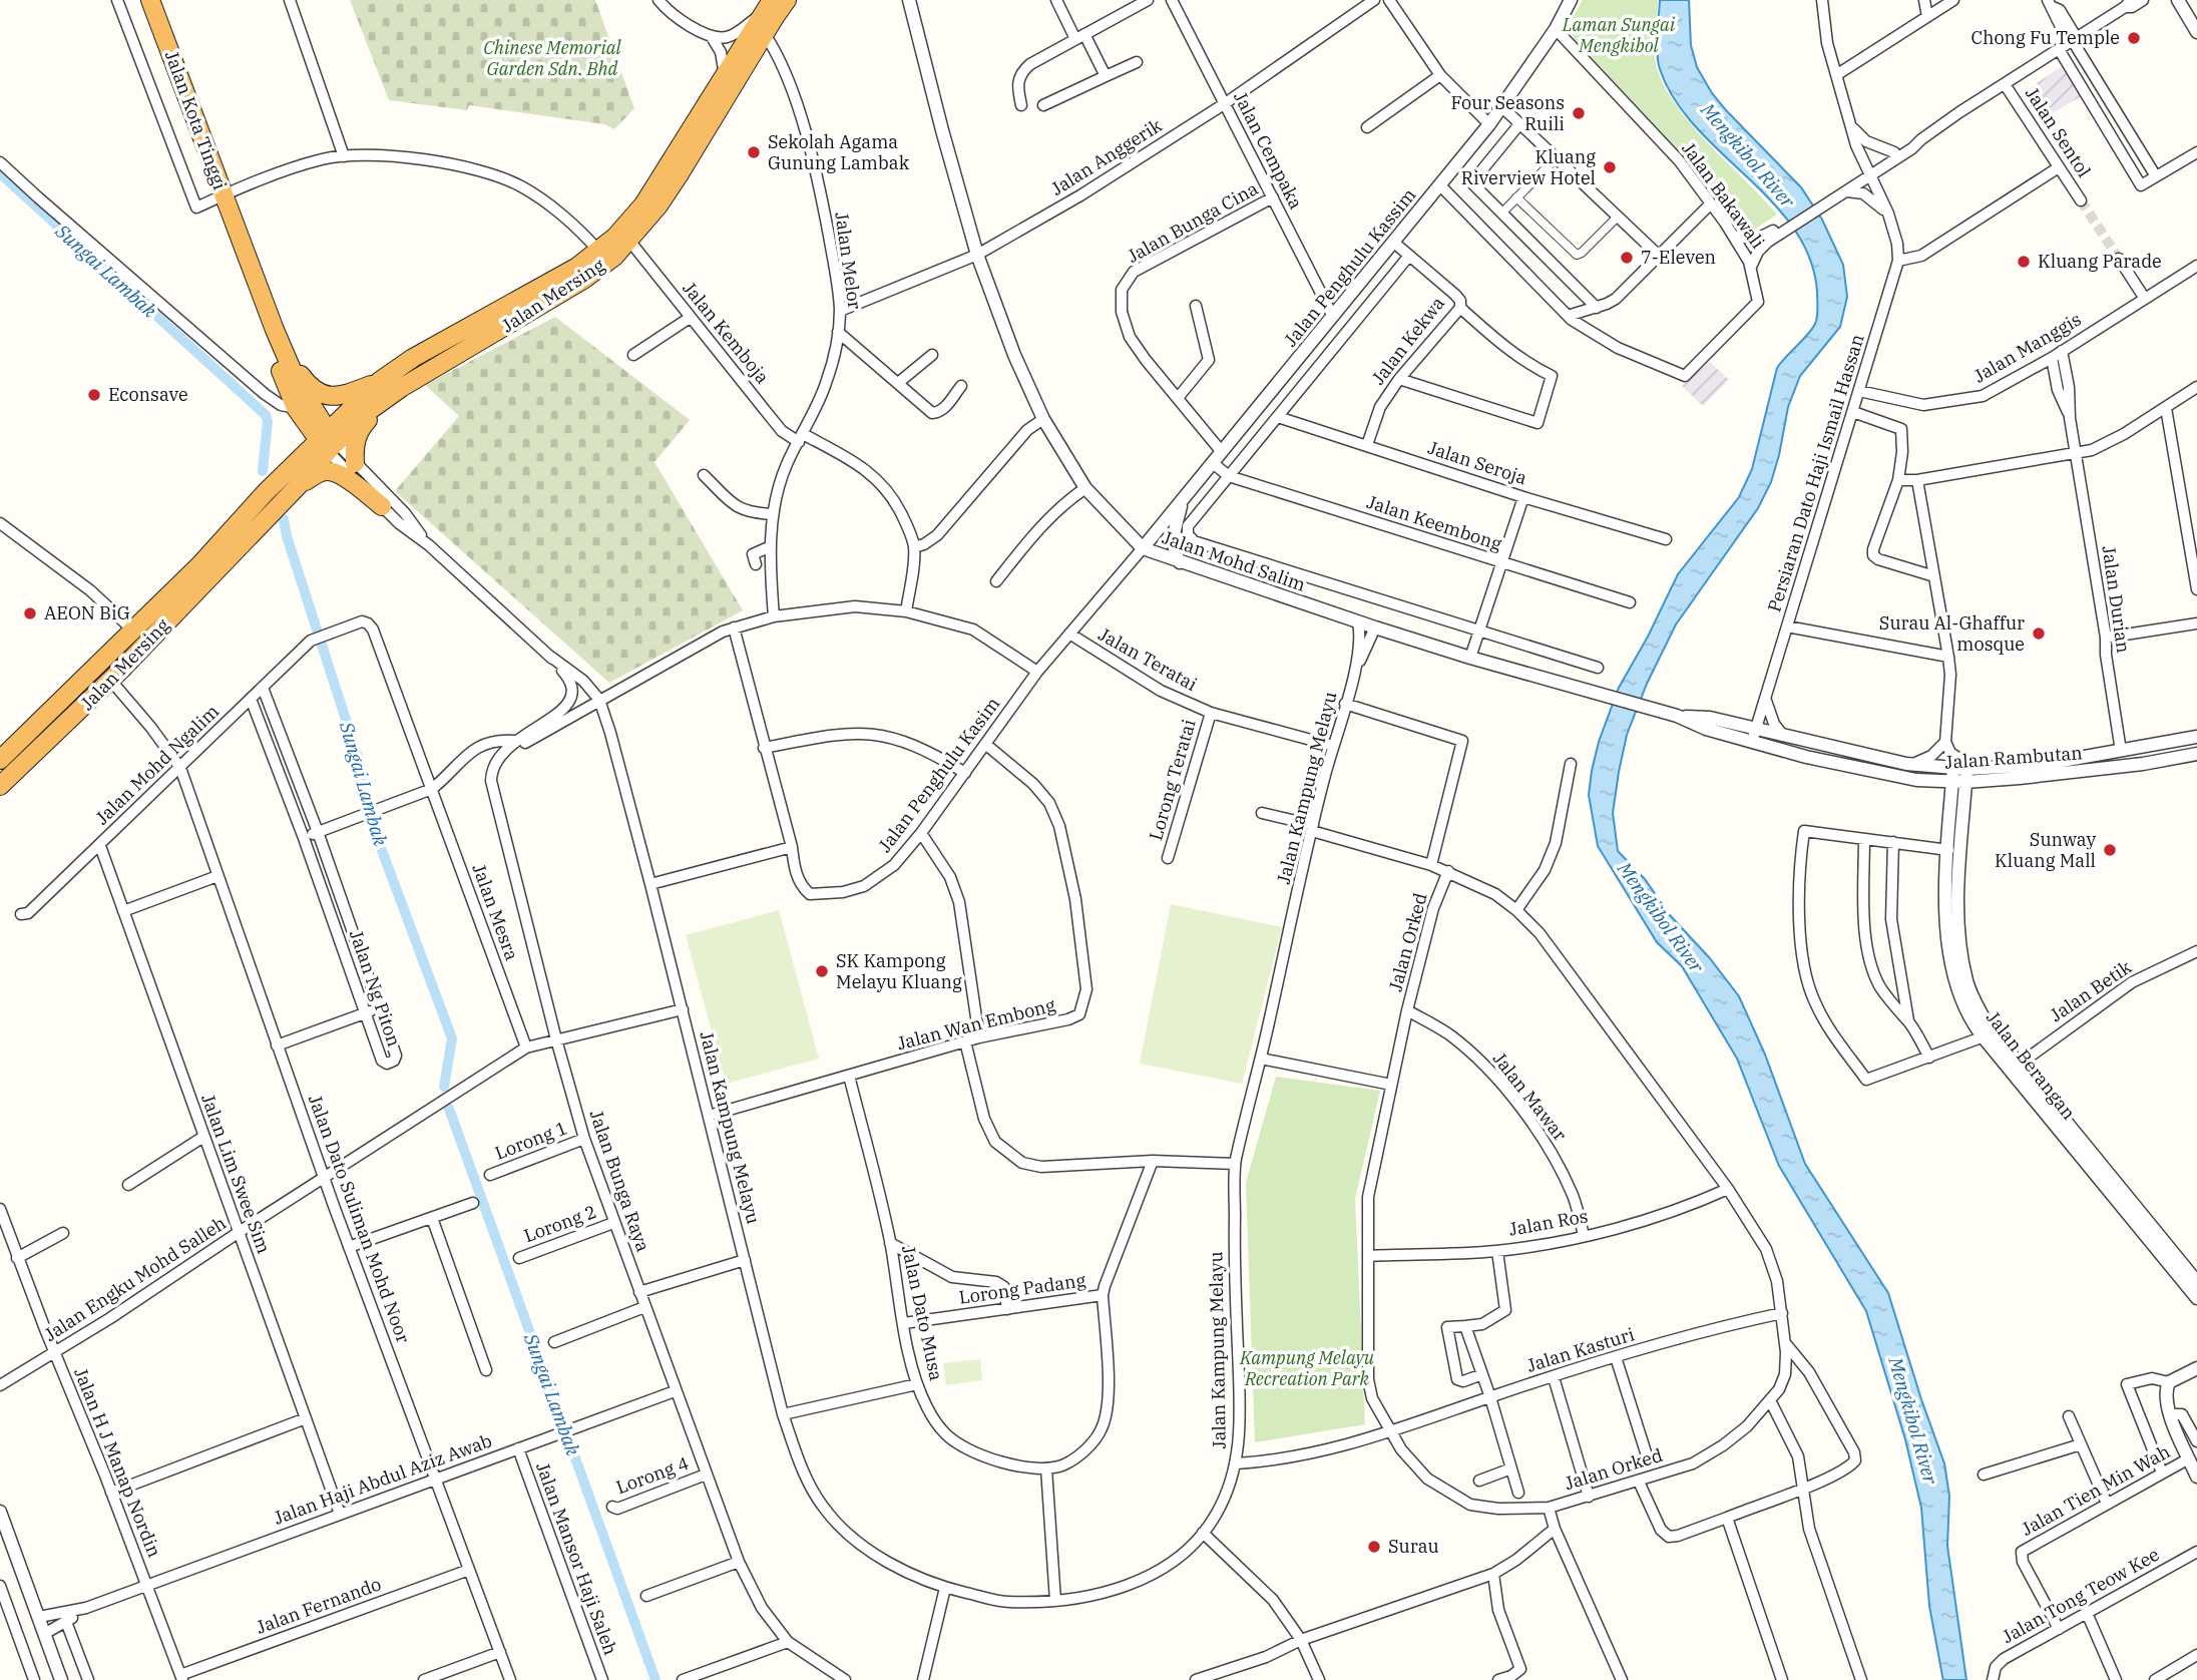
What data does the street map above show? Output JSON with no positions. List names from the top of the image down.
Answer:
{
  "streets": {
    "highway": ["Jalan Kota Tinggi", "Jalan Mersing"],
    "street": [
      "Jalan Sentol",
      "Jalan Cempaka",
      "Jalan Anggerik",
      "Jalan Bakawali",
      "Jalan Bunga Cina",
      "Jalan Melor",
      "Jalan Penghulu Kassim",
      "Jalan Kemboja",
      "Jalan Kekwa",
      "Jalan Manggis",
      "Jalan Seroja",
      "Persiaran Dato Haji Ismail Hassan",
      "Jalan Keembong",
      "Jalan Mohd Salim",
      "Jalan Durian",
      "Jalan Teratai",
      "Jalan Rambutan",
      "Jalan Mohd Ngalim",
      "Jalan Penghulu Kasim",
      "Lorong Teratai",
      "Jalan Kampung Melayu",
      "Jalan Mesra",
      "Jalan Orked",
      "Jalan Ng Piton",
      "Jalan Betik",
      "Jalan Wan Embong",
      "Jalan Berangan",
      "Jalan Mawar",
      "Lorong 1",
      "Jalan Lim Swee Sim",
      "Jalan Bunga Raya",
      "Jalan Dato Suliman Mohd Noor",
      "Jalan Ros",
      "Lorong 2",
      "Jalan Engku Mohd Salleh",
      "Lorong Padang",
      "Jalan Dato Musa",
      "Jalan Kasturi",
      "Jalan H J Manap Nordin",
      "Lorong 4",
      "Jalan Haji Abdul Aziz Awab",
      "Jalan Tien Min Wah",
      "Jalan Mansor Haji Saleh",
      "Jalan Tong Teow Kee",
      "Jalan Fernando"
    ]
  },
  "crossings": [
    ["Jalan Kota Tinggi", "Jalan Mersing"],
    ["Jalan Cempaka", "Jalan Anggerik"],
    ["Jalan Cempaka", "Jalan Bunga Cina"],
    ["Jalan Cempaka", "Jalan Penghulu Kassim"],
    ["Jalan Anggerik", "Jalan Melor"],
    ["Jalan Anggerik", "Jalan Mohd Salim"],
    ["Jalan Bakawali", "Jalan Penghulu Kassim"],
    ["Jalan Bunga Cina", "Jalan Penghulu Kassim"],
    ["Jalan Melor", "Jalan Mersing"],
    ["Jalan Melor", "Jalan Kemboja"],
    ["Jalan Penghulu Kassim", "Jalan Kekwa"],
    ["Jalan Penghulu Kassim", "Jalan Mohd Salim"],
    ["Jalan Penghulu Kassim", "Jalan Penghulu Kasim"],
    ["Jalan Mersing", "Jalan Kemboja"],
    ["Jalan Mersing", "Jalan Dato Suliman Mohd Noor"],
    ["Jalan Kekwa", "Jalan Seroja"],
    ["Jalan Manggis", "Persiaran Dato Haji Ismail Hassan"],
    ["Jalan Manggis", "Jalan Durian"],
    ["Persiaran Dato Haji Ismail Hassan", "Jalan Mohd Salim"],
    ["Persiaran Dato Haji Ismail Hassan", "Jalan Rambutan"],
    ["Jalan Keembong", "Jalan Mohd Salim"],
    ["Jalan Mohd Salim", "Jalan Rambutan"],
    ["Jalan Mohd Salim", "Jalan Penghulu Kasim"],
    ["Jalan Mohd Salim", "Jalan Kampung Melayu"],
    ["Jalan Durian", "Jalan Rambutan"],
    ["Jalan Teratai", "Jalan Penghulu Kasim"],
    ["Jalan Teratai", "Lorong Teratai"],
    ["Jalan Teratai", "Jalan Kampung Melayu"],
    ["Jalan Rambutan", "Jalan Berangan"],
    ["Jalan Mohd Ngalim", "Jalan Mesra"],
    ["Jalan Mohd Ngalim", "Jalan Ng Piton"],
    ["Jalan Mohd Ngalim", "Jalan Lim Swee Sim"],
    ["Jalan Mohd Ngalim", "Jalan Dato Suliman Mohd Noor"],
    ["Jalan Penghulu Kasim", "Jalan Wan Embong"],
    ["Jalan Kampung Melayu", "Jalan Orked"],
    ["Jalan Kampung Melayu", "Jalan Wan Embong"],
    ["Jalan Kampung Melayu", "Jalan Engku Mohd Salleh"],
    ["Jalan Kampung Melayu", "Jalan Kasturi"],
    ["Jalan Mesra", "Jalan Engku Mohd Salleh"],
    ["Jalan Orked", "Jalan Mawar"],
    ["Jalan Orked", "Jalan Ros"],
    ["Jalan Orked", "Jalan Kasturi"],
    ["Jalan Betik", "Jalan Berangan"],
    ["Jalan Wan Embong", "Jalan Dato Musa"],
    ["Jalan Mawar", "Jalan Ros"],
    ["Lorong 1", "Jalan Bunga Raya"],
    ["Jalan Lim Swee Sim", "Jalan Engku Mohd Salleh"],
    ["Jalan Lim Swee Sim", "Jalan Haji Abdul Aziz Awab"],
    ["Jalan Bunga Raya", "Lorong 2"],
    ["Jalan Bunga Raya", "Jalan Engku Mohd Salleh"],
    ["Jalan Bunga Raya", "Lorong 4"],
    ["Jalan Bunga Raya", "Jalan Haji Abdul Aziz Awab"],
    ["Jalan Dato Suliman Mohd Noor", "Jalan Engku Mohd Salleh"],
    ["Jalan Dato Suliman Mohd Noor", "Jalan Haji Abdul Aziz Awab"],
    ["Jalan Dato Suliman Mohd Noor", "Jalan Fernando"],
    ["Jalan Engku Mohd Salleh", "Jalan H J Manap Nordin"],
    ["Lorong Padang", "Jalan Dato Musa"],
    ["Jalan H J Manap Nordin", "Jalan Haji Abdul Aziz Awab"],
    ["Jalan H J Manap Nordin", "Jalan Fernando"],
    ["Jalan Haji Abdul Aziz Awab", "Jalan Mansor Haji Saleh"],
    ["Jalan Tien Min Wah", "Jalan Tong Teow Kee"]
  ],
  "water": ["Mengkibol River", "Sungai Lambak"],
  "parks": ["Laman Sungai Mengkibol", "Chinese Memorial Garden Sdn. Bhd", "Kampung Melayu Recreation Park"],
  "places": [
    "Chong Fu Temple",
    "Four Seasons Ruili",
    "Sekolah Agama Gunung Lambak",
    "Kluang Riverview Hotel",
    "7-Eleven",
    "Kluang Parade",
    "Econsave",
    "AEON BiG",
    "Surau Al-Ghaffur mosque",
    "Sunway Kluang Mall",
    "SK Kampong Melayu Kluang",
    "Surau"
  ]
}
